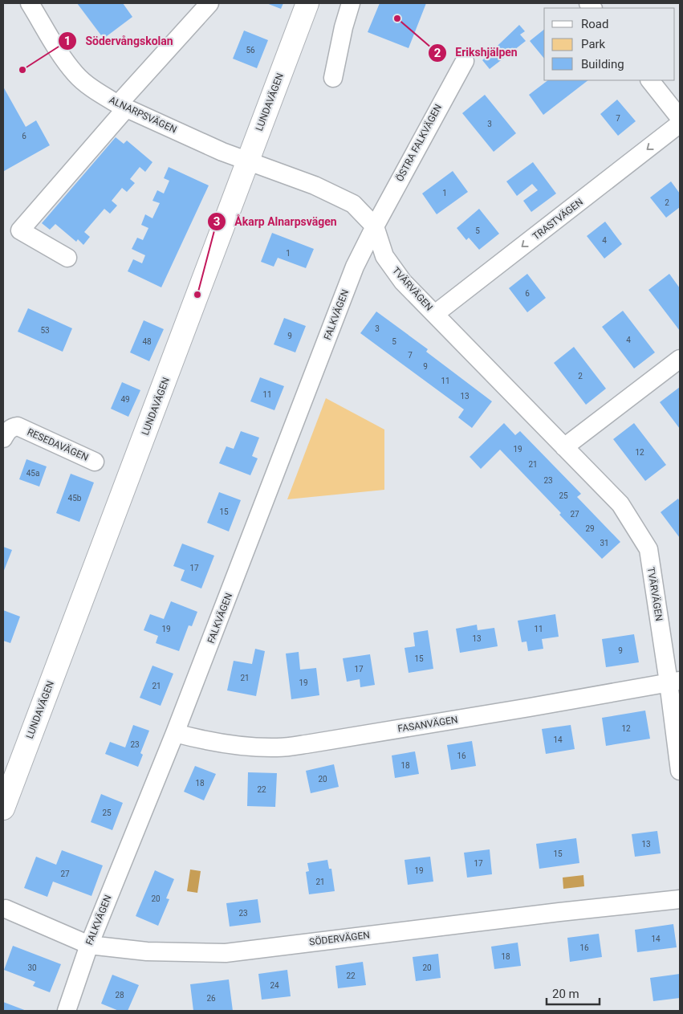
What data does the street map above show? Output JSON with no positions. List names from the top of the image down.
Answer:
{
  "streets": {
    "main road": ["LUNDAVÄGEN"],
    "street": [
      "ALNARPSVÄGEN",
      "ÖSTRA FALKVÄGEN",
      "TRASTVÄGEN",
      "TVÄRVÄGEN",
      "FALKVÄGEN",
      "RESEDAVÄGEN",
      "FASANVÄGEN",
      "SÖDERVÄGEN"
    ]
  },
  "crossings": [
    ["LUNDAVÄGEN", "ALNARPSVÄGEN"],
    ["LUNDAVÄGEN", "TVÄRVÄGEN"],
    ["ALNARPSVÄGEN", "TVÄRVÄGEN"],
    ["ÖSTRA FALKVÄGEN", "TVÄRVÄGEN"],
    ["ÖSTRA FALKVÄGEN", "FALKVÄGEN"],
    ["TRASTVÄGEN", "TVÄRVÄGEN"],
    ["TVÄRVÄGEN", "FALKVÄGEN"],
    ["TVÄRVÄGEN", "FASANVÄGEN"],
    ["FALKVÄGEN", "FASANVÄGEN"],
    ["FALKVÄGEN", "SÖDERVÄGEN"]
  ],
  "one_way": ["TRASTVÄGEN"],
  "places": ["Erikshjälpen", "Södervångskolan", "Åkarp Alnarpsvägen"],
  "house_numbers": [
    "56",
    "7",
    "3",
    "6",
    "1",
    "2",
    "5",
    "4",
    "1",
    "6",
    "3",
    "53",
    "9",
    "4",
    "48",
    "5",
    "7",
    "9",
    "2",
    "11",
    "11",
    "13",
    "49",
    "19",
    "12",
    "21",
    "45a",
    "23",
    "25",
    "45b",
    "15",
    "27",
    "29",
    "31",
    "17",
    "19",
    "11",
    "13",
    "9",
    "15",
    "17",
    "21",
    "19",
    "21",
    "12",
    "14",
    "23",
    "16",
    "18",
    "20",
    "18",
    "22",
    "25",
    "13",
    "15",
    "17",
    "19",
    "27",
    "21",
    "20",
    "23",
    "14",
    "16",
    "18",
    "30",
    "20",
    "22",
    "24",
    "28",
    "26"
  ],
  "legend": ["Road", "Park", "Building"],
  "scale_bar": "20 m"
}
